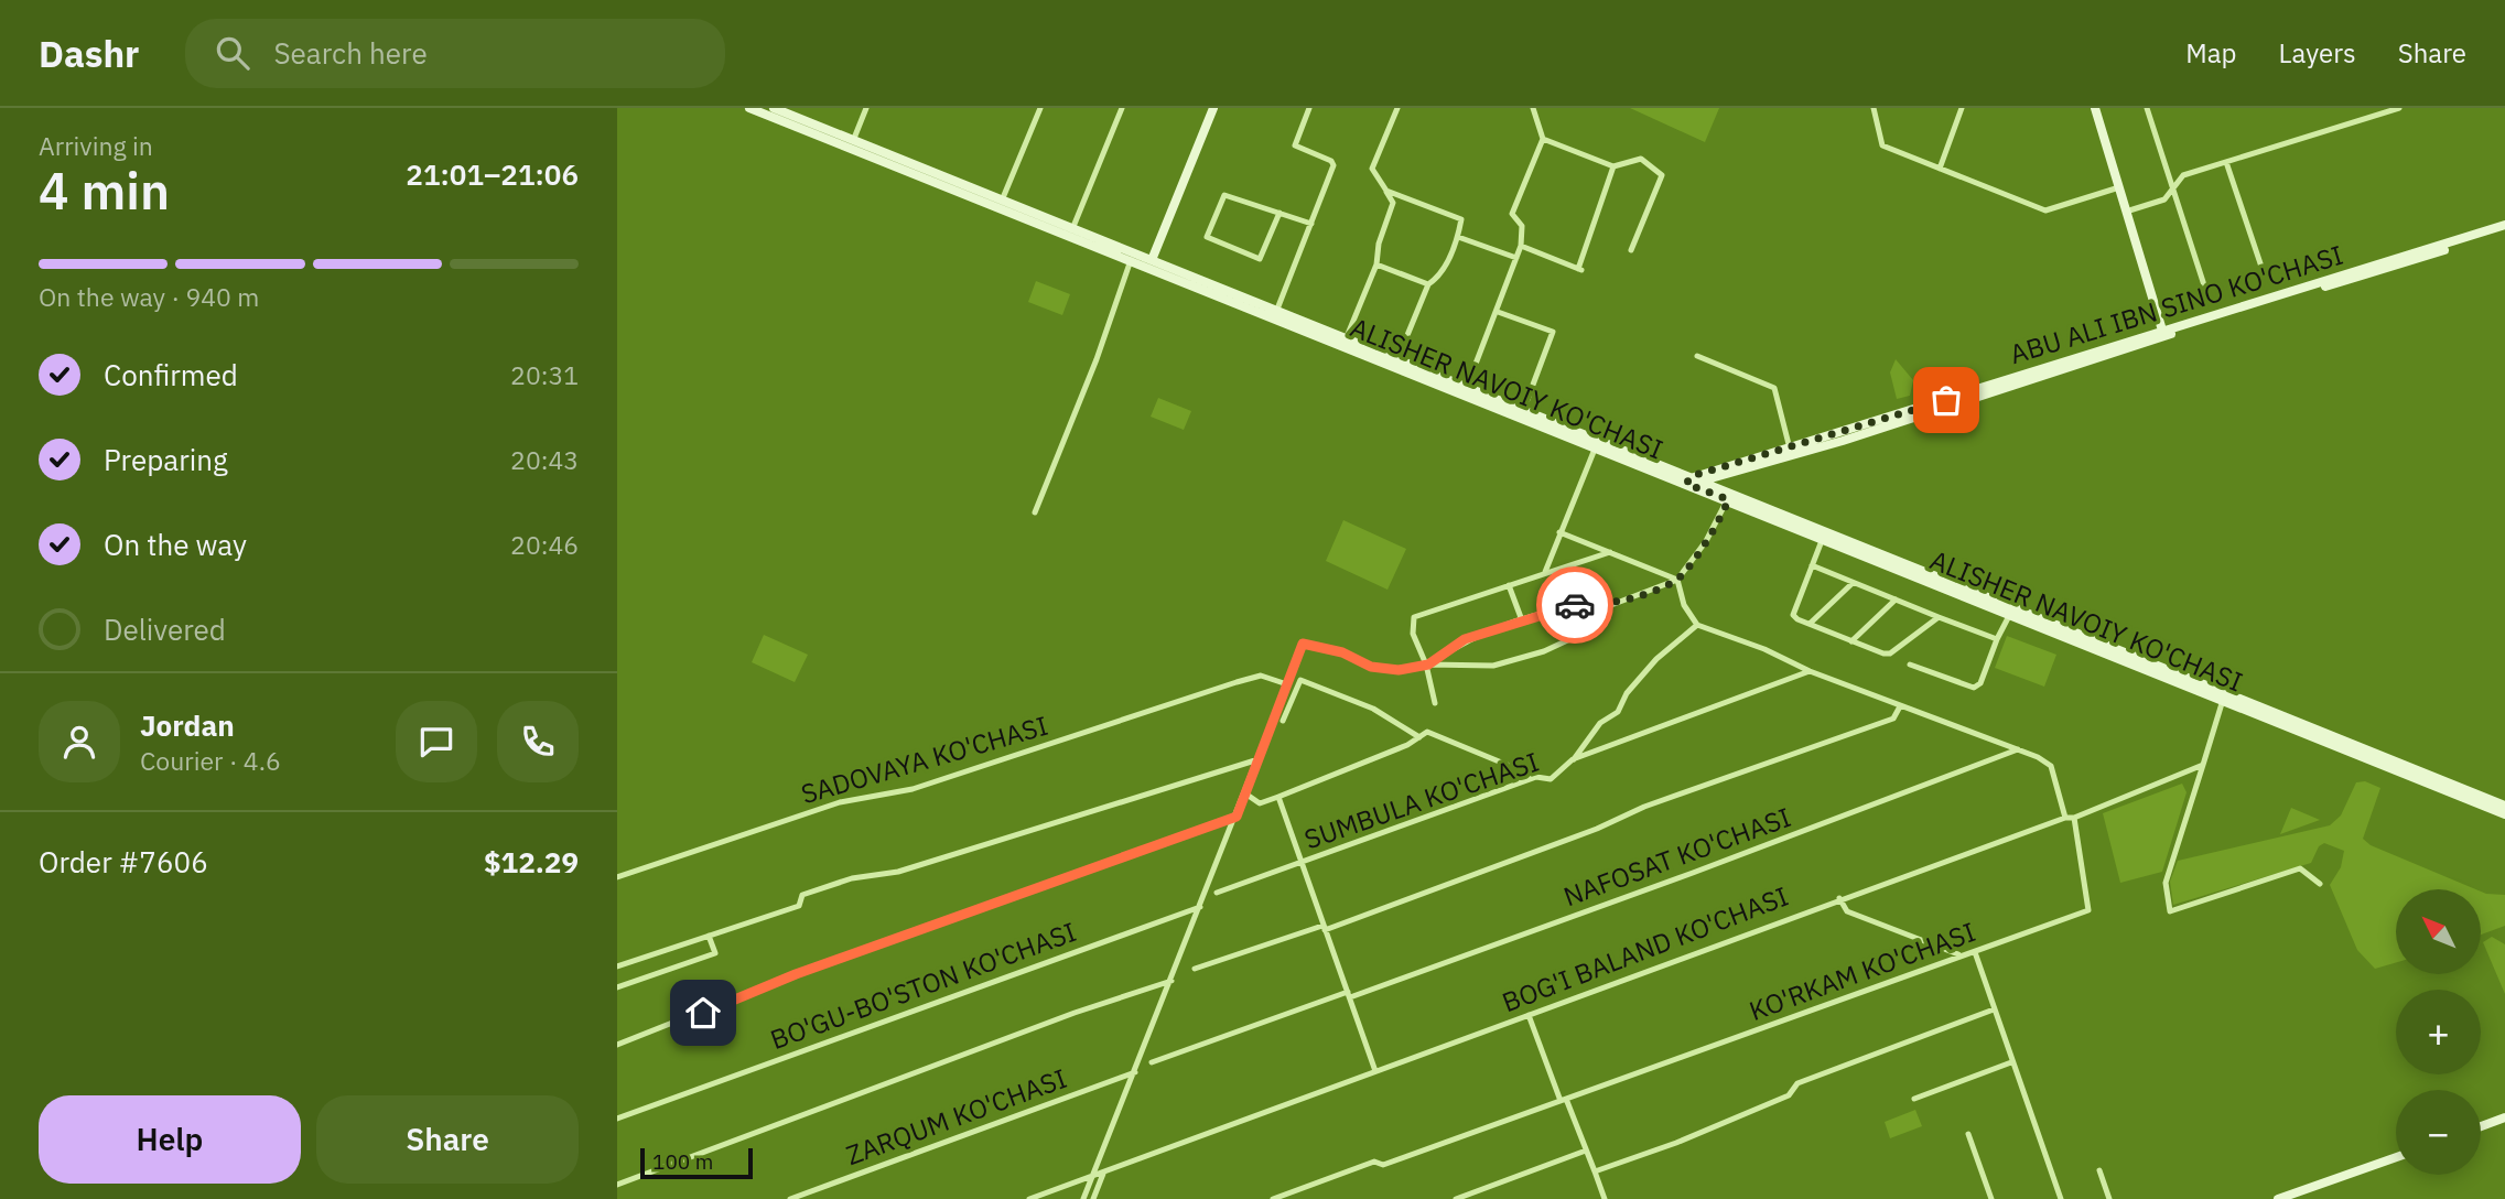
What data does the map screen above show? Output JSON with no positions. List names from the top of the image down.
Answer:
{
  "streets": {
    "main road": ["ABU ALI IBN SINO KO'CHASI", "ALISHER NAVOIY KO'CHASI"],
    "street": [
      "SADOVAYA KO'CHASI",
      "SUMBULA KO'CHASI",
      "NAFOSAT KO'CHASI",
      "BOG'I BALAND KO'CHASI",
      "KO'RKAM KO'CHASI",
      "BO'GU-BO'STON KO'CHASI",
      "ZARQUM KO'CHASI"
    ]
  },
  "crossings": [
    ["ABU ALI IBN SINO KO'CHASI", "ALISHER NAVOIY KO'CHASI"],
    ["BOG'I BALAND KO'CHASI", "KO'RKAM KO'CHASI"]
  ],
  "scale_bar": "100 m",
  "north": "top left",
  "page": {
    "header": "Dashr",
    "search": "Search here",
    "nav": ["Map", "Layers", "Share"],
    "heading": ["4 min", "Arriving in", "21:01–21:06"],
    "panel": [
      "Jordan",
      "Courier · 4.6",
      "Order #7606",
      "$12.29"
    ],
    "bar": "On the way · 940 m",
    "list": [
      ["Confirmed", "20:31"],
      ["Preparing", "20:43"],
      ["On the way", "20:46"],
      "Delivered"
    ],
    "map_buttons": ["+", "−"],
    "buttons": ["Help", "Share"],
    "scale": "100 m"
  }
}
